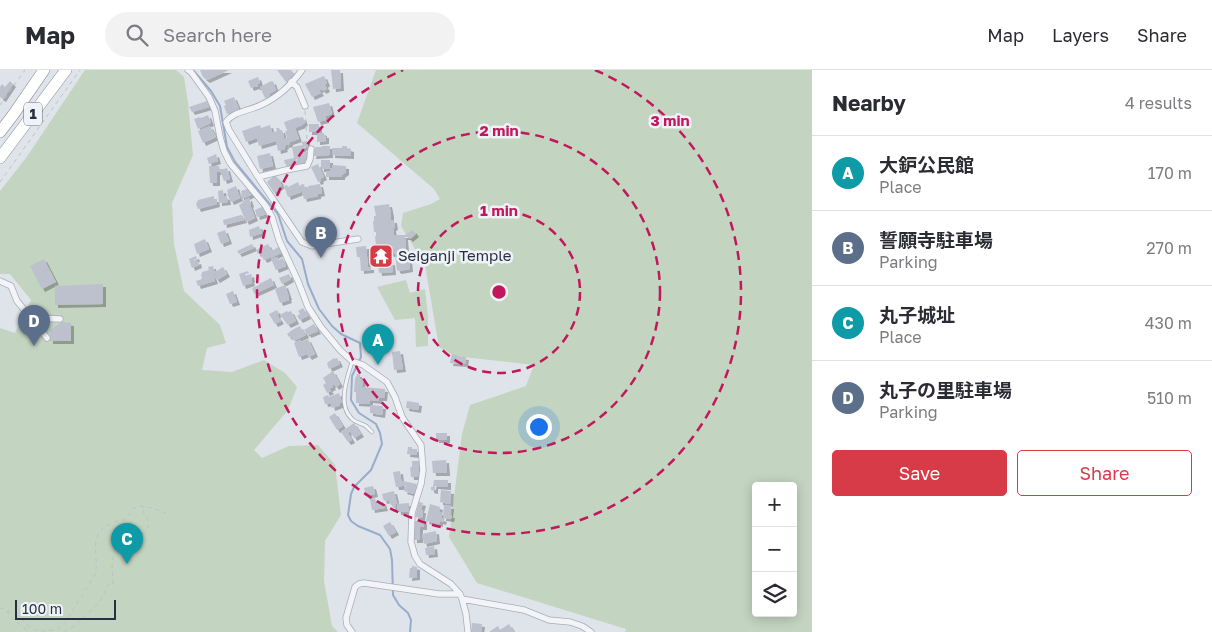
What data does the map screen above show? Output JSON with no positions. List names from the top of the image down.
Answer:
{
  "streets": {
    "highway": ["1"]
  },
  "places": {
    "temple": ["Seiganji Temple"]
  },
  "scale_bar": "100 m",
  "page": {
    "header": "Map",
    "search": "Search here",
    "nav": ["Map", "Layers", "Share"],
    "heading": ["Nearby", "4 results"],
    "list": [
      {
        "mark": "A",
        "name": "大鈩公民館",
        "note": "Place",
        "value": "170 m"
      },
      {
        "mark": "B",
        "name": "誓願寺駐車場",
        "note": "Parking",
        "value": "270 m"
      },
      {
        "mark": "C",
        "name": "丸子城址",
        "note": "Place",
        "value": "430 m"
      },
      {
        "mark": "D",
        "name": "丸子の里駐車場",
        "note": "Parking",
        "value": "510 m"
      }
    ],
    "pins": [
      "B",
      "D",
      "A",
      "C"
    ],
    "buttons": ["Save", "Share"],
    "map_buttons": ["+", "−"],
    "scale": "100 m"
  },
  "rings": ["3 min", "2 min", "1 min"]
}
